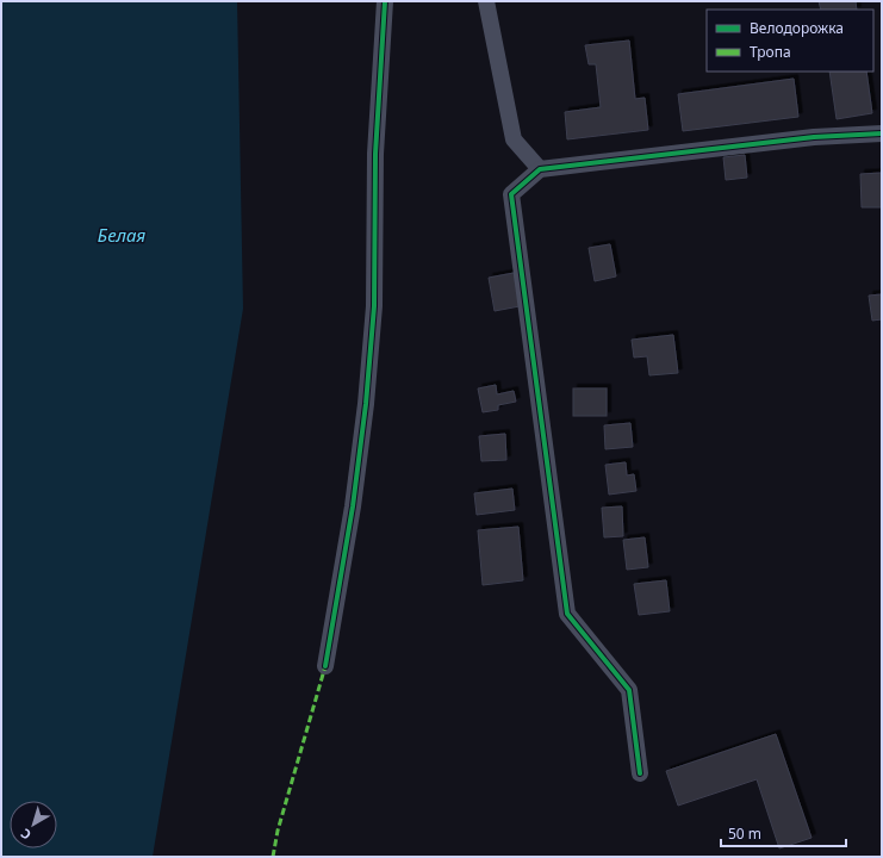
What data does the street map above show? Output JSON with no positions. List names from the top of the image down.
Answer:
{
  "water": ["Белая"],
  "legend": ["Велодорожка", "Тропа"],
  "scale_bar": "50 m",
  "north": "bottom left"
}
